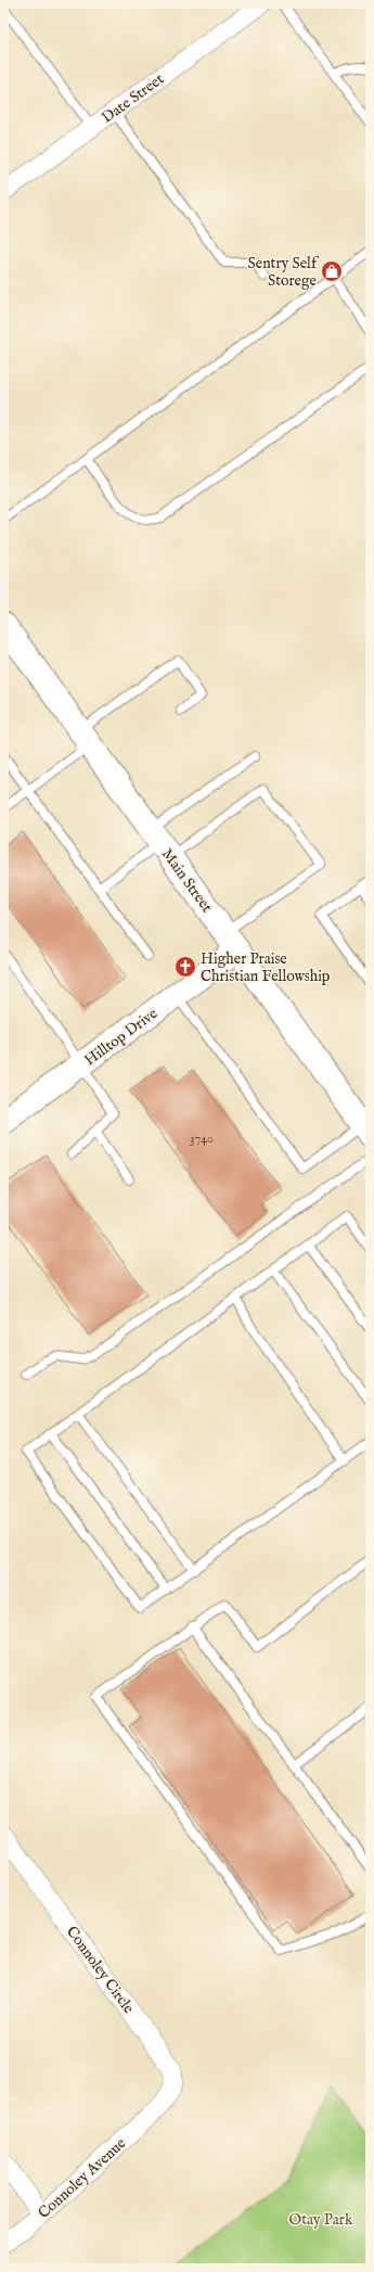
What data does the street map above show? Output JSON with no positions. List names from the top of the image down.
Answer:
{
  "streets": {
    "main road": ["Main Street", "Hilltop Drive"],
    "street": ["Date Street", "Connoley Circle", "Connoley Avenue"]
  },
  "crossings": [
    ["Main Street", "Hilltop Drive"],
    ["Connoley Circle", "Connoley Avenue"]
  ],
  "parks": ["Otay Park"],
  "places": {
    "shop": ["Sentry Self Storege"],
    "church": ["Higher Praise Christian Fellowship"]
  },
  "house_numbers": ["3740"]
}
